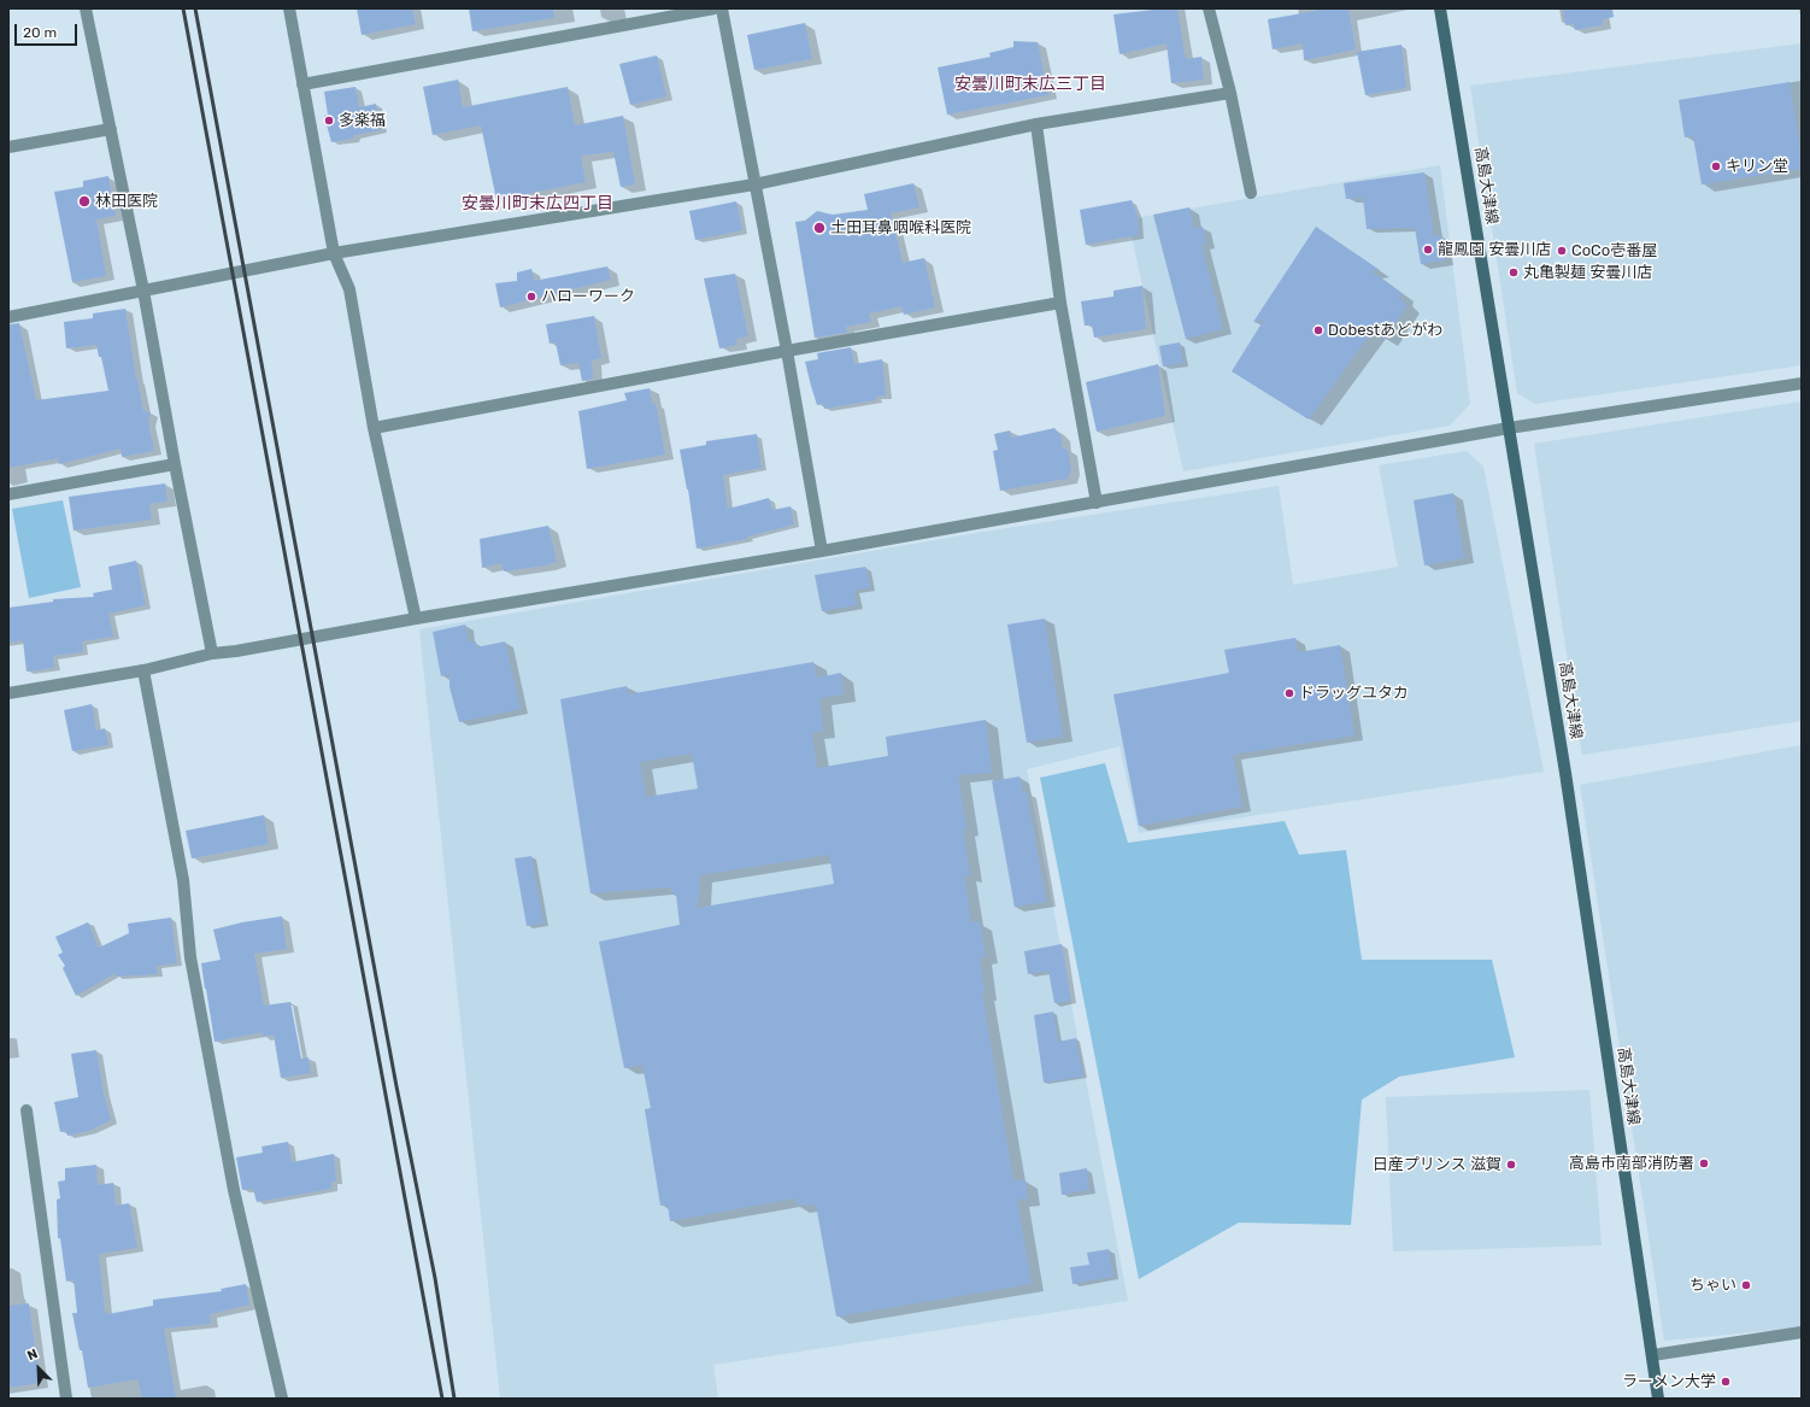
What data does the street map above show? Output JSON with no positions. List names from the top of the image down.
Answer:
{
  "streets": {
    "main road": ["高島大津線"]
  },
  "districts": ["安曇川町末広三丁目", "安曇川町末広四丁目"],
  "places": [
    "多楽福",
    "キリン堂",
    "林田医院",
    "土田耳鼻咽喉科医院",
    "龍鳳園 安曇川店",
    "CoCo壱番屋",
    "丸亀製麺 安曇川店",
    "ハローワーク",
    "Dobestあどがわ",
    "ドラッグユタカ",
    "高島市南部消防署",
    "日産プリンス 滋賀",
    "ちゃい",
    "ラーメン大学"
  ],
  "scale_bar": "20 m",
  "north": "top left"
}
